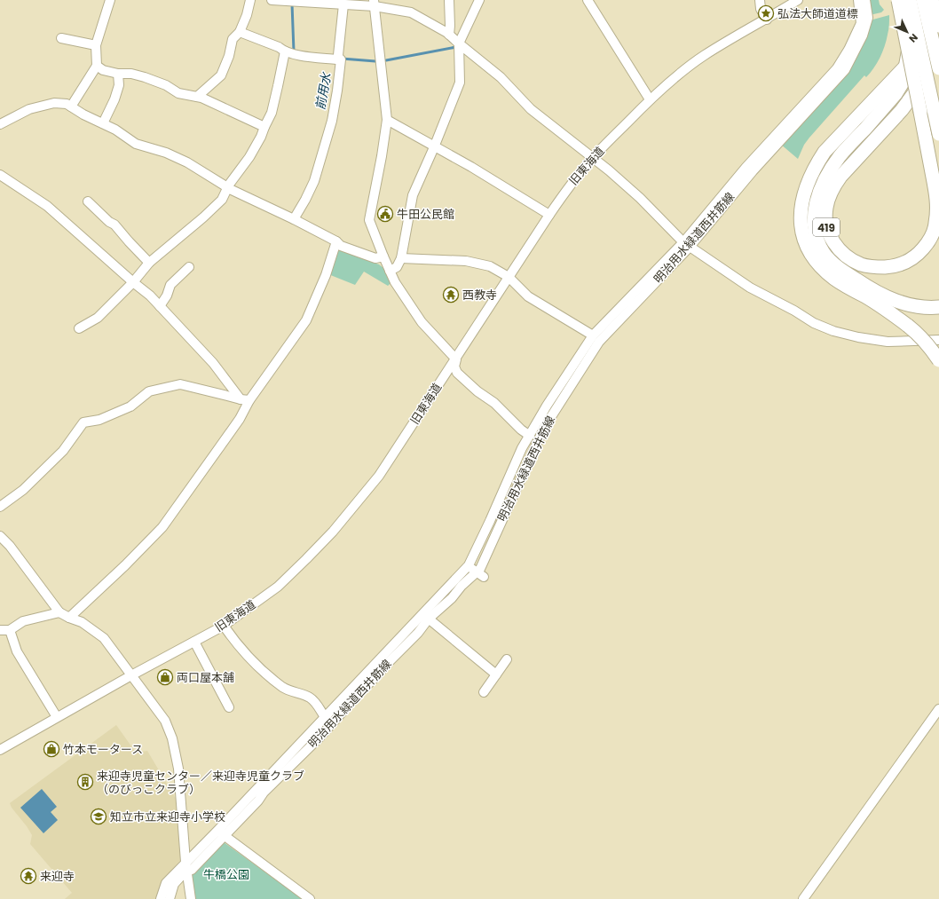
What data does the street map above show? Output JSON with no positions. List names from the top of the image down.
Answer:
{
  "streets": {
    "highway": ["419"],
    "street": ["旧東海道", "明治用水緑道西井筋線"]
  },
  "water": ["前用水"],
  "parks": ["牛橋公園"],
  "places": {
    "place": ["弘法大師道道標"],
    "public building": ["牛田公民館"],
    "temple": ["西教寺", "来迎寺"],
    "shop": ["両口屋本舗", "竹本モータース"],
    "building": ["来迎寺児童センター／来迎寺児童クラブ （のびっこクラブ）"],
    "school or university": ["知立市立来迎寺小学校"]
  },
  "north": "bottom right"
}
